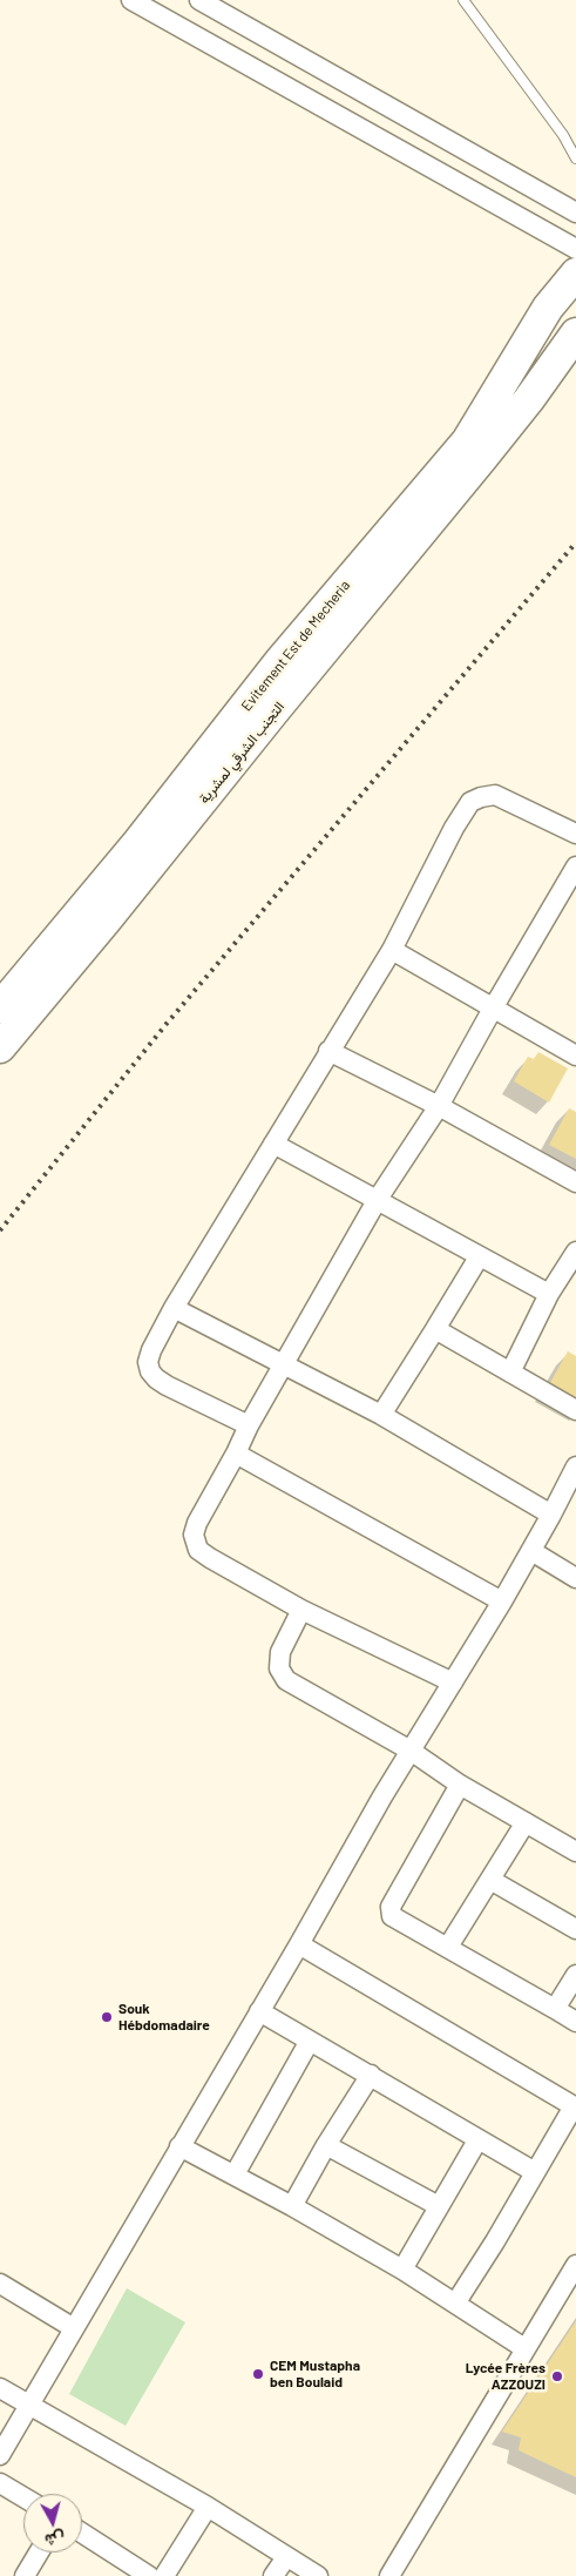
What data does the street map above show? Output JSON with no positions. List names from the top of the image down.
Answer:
{
  "streets": {
    "highway": ["Evitement Est de Mecheria", "التجنب الشرقي لمشرية"]
  },
  "places": ["Souk Hébdomadaire", "CEM Mustapha ben Boulaid", "Lycée Frères AZZOUZI"],
  "north": "bottom"
}
